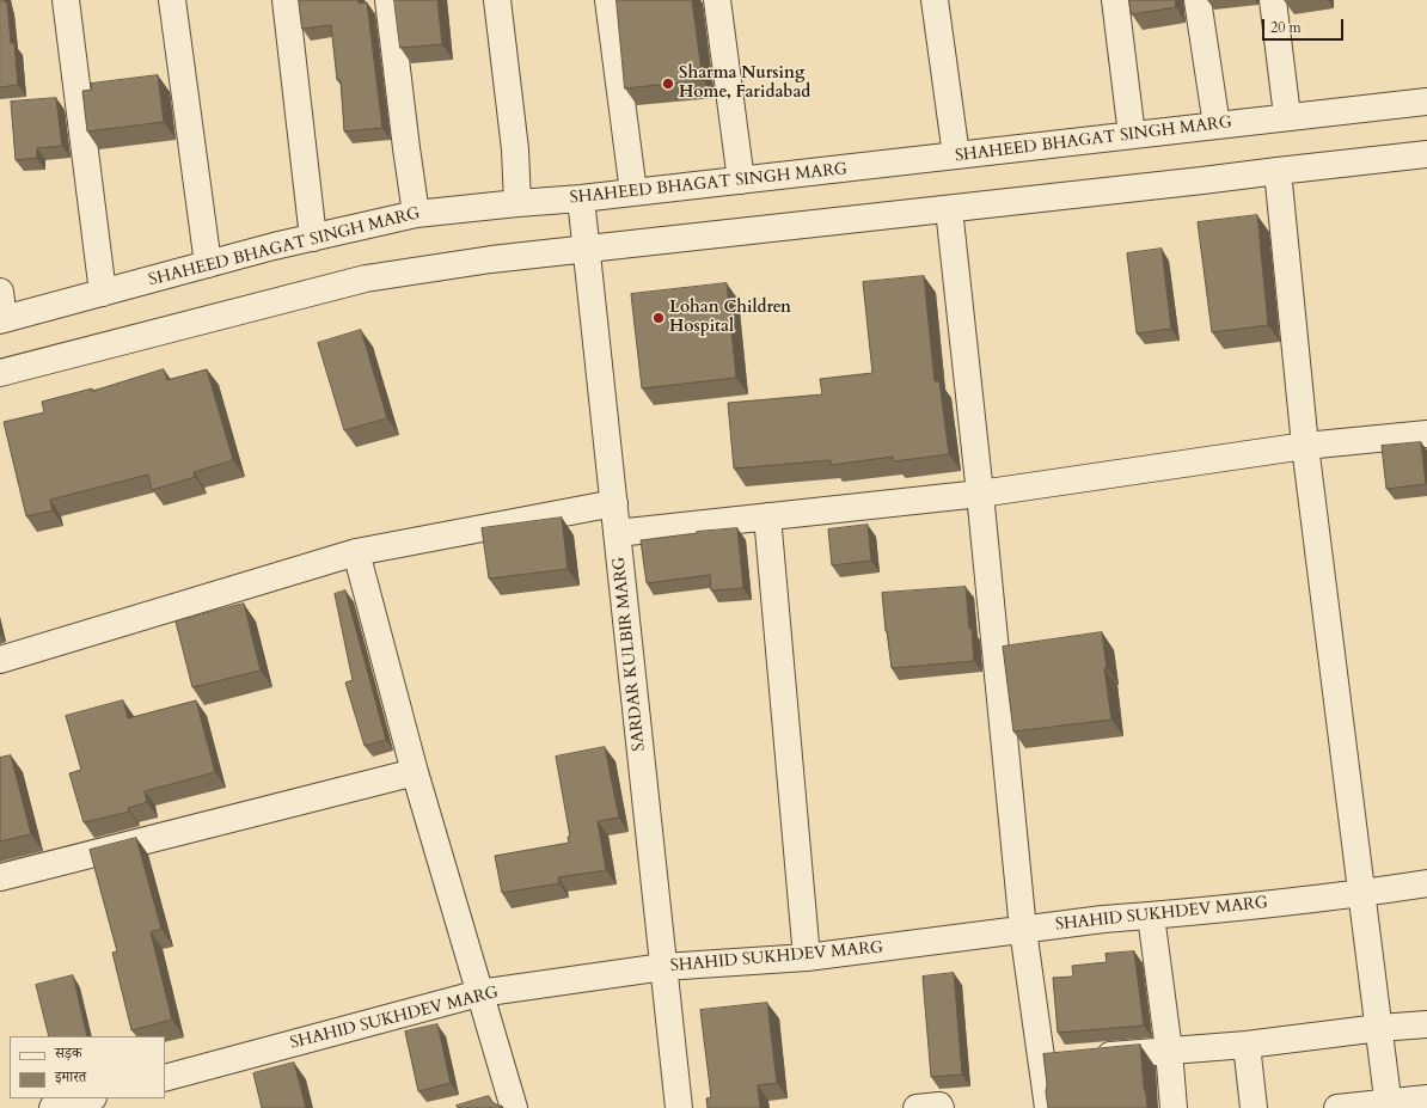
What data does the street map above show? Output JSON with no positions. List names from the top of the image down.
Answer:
{
  "streets": {
    "street": ["SHAHEED BHAGAT SINGH MARG", "SARDAR KULBIR MARG", "SHAHID SUKHDEV MARG"]
  },
  "crossings": [
    ["SHAHEED BHAGAT SINGH MARG", "SARDAR KULBIR MARG"],
    ["SARDAR KULBIR MARG", "SHAHID SUKHDEV MARG"]
  ],
  "places": ["Sharma Nursing Home, Faridabad", "Lohan Children Hospital"],
  "legend": ["सड़क", "इमारत"],
  "scale_bar": "20 m"
}
